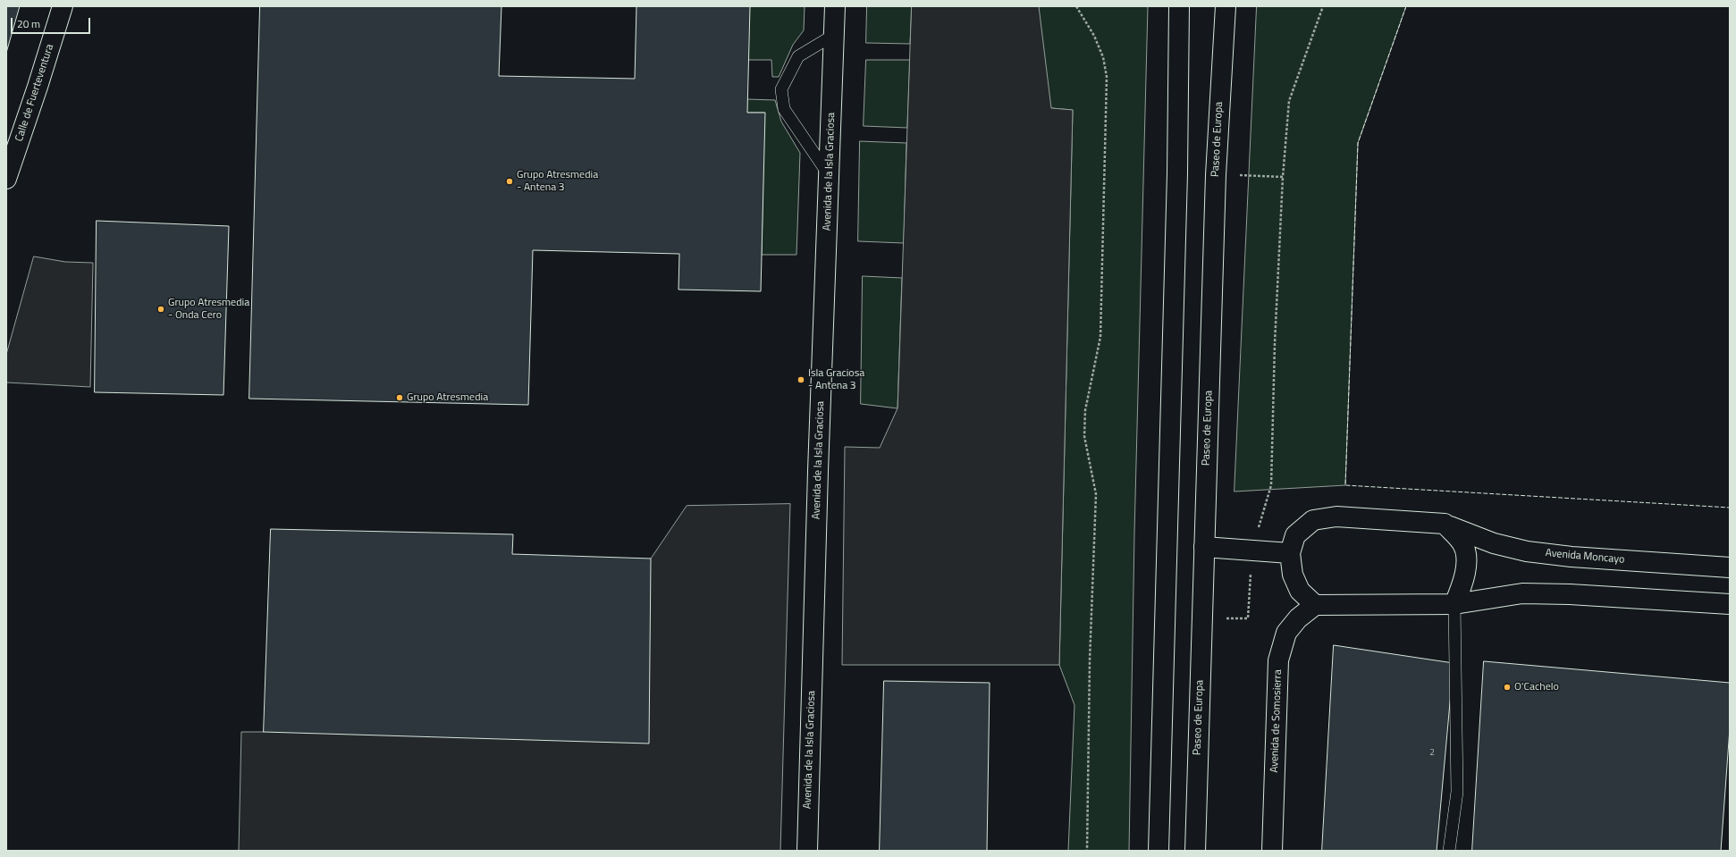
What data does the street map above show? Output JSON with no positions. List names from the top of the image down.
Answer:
{
  "streets": {
    "street": [
      "Calle de Fuerteventura",
      "Paseo de Europa",
      "Avenida de la Isla Graciosa",
      "Avenida Moncayo",
      "Avenida de Somosierra"
    ]
  },
  "places": [
    "Grupo Atresmedia - Antena 3",
    "Grupo Atresmedia - Onda Cero",
    "Isla Graciosa - Antena 3",
    "Grupo Atresmedia",
    "O'Cachelo"
  ],
  "house_numbers": ["2"],
  "scale_bar": "20 m"
}
